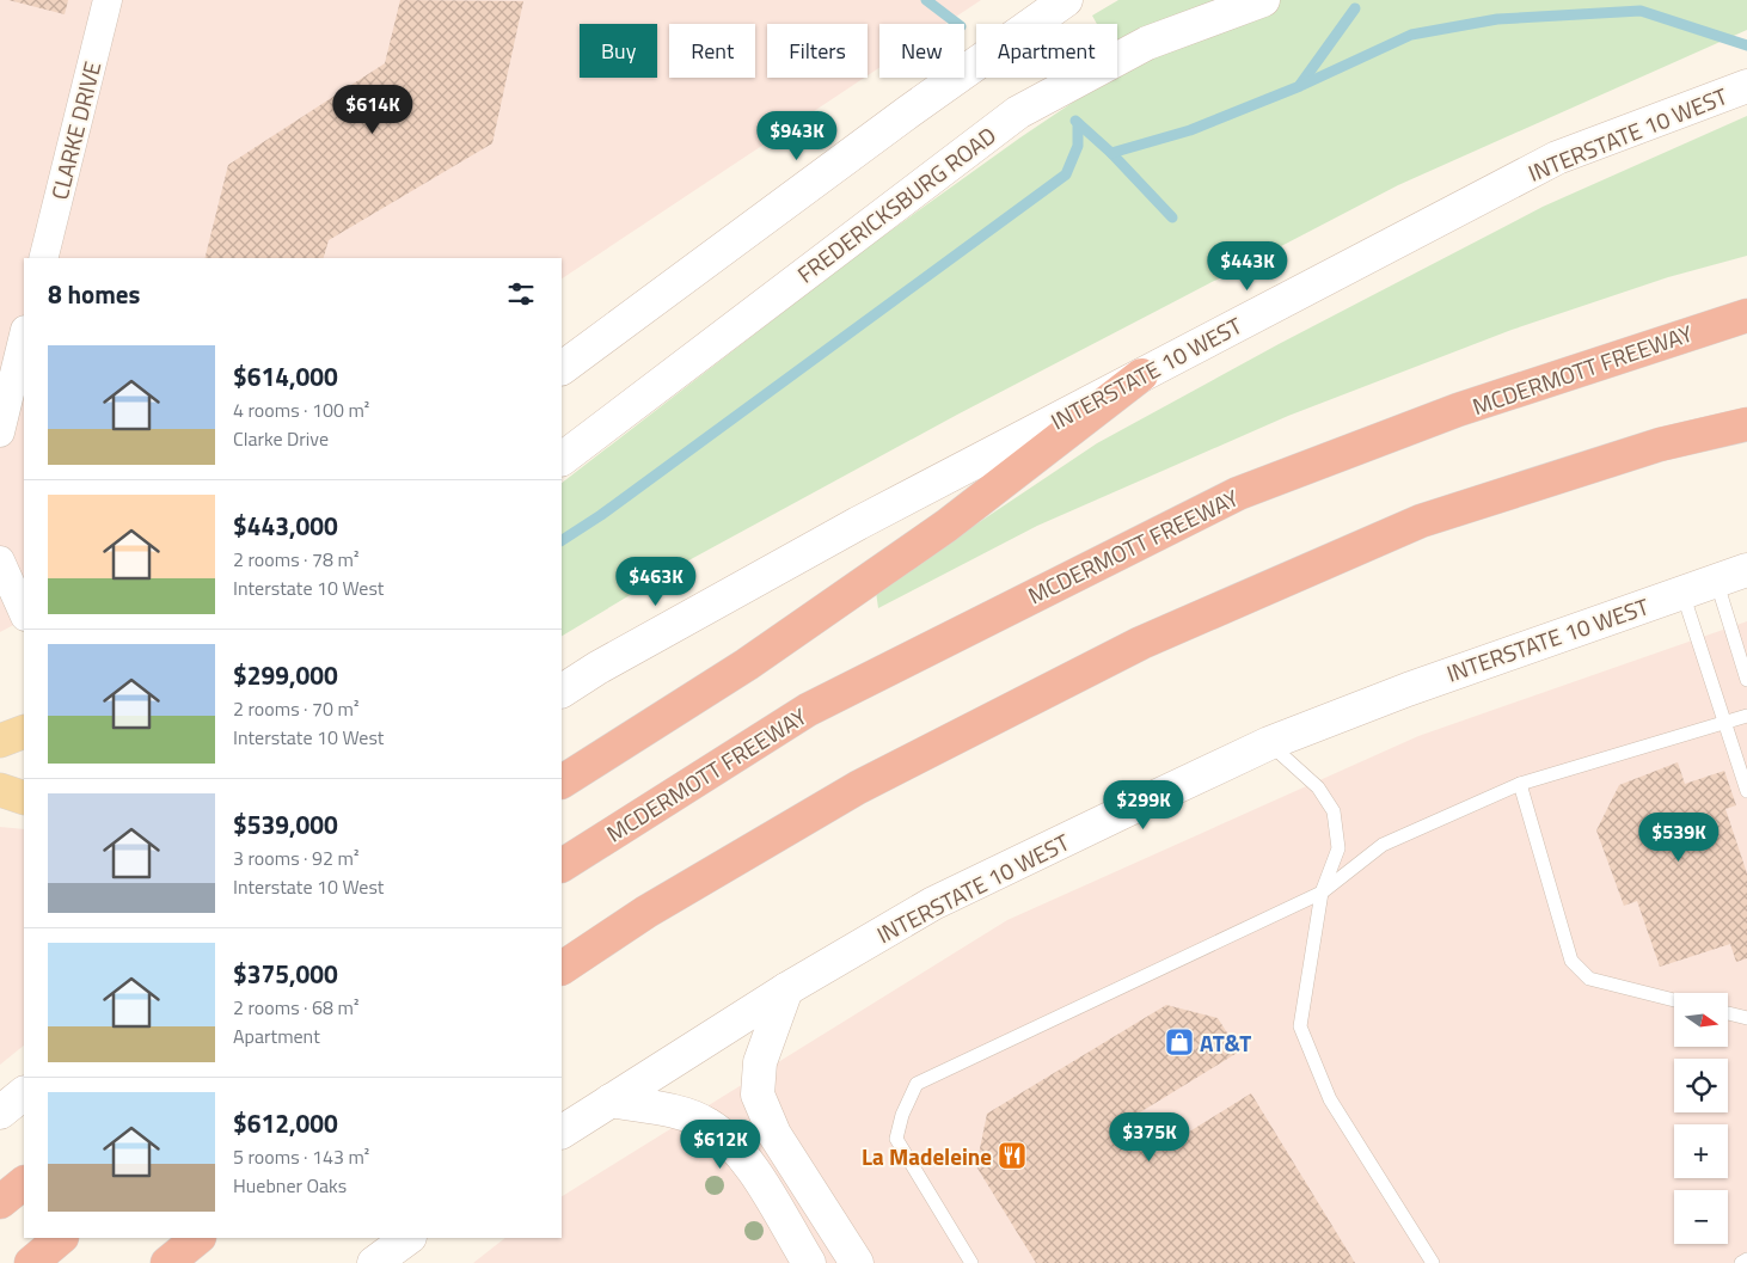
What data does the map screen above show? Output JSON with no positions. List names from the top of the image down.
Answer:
{
  "streets": {
    "highway": ["MCDERMOTT FREEWAY"],
    "main road": ["INTERSTATE 10 WEST", "FREDERICKSBURG ROAD"],
    "street": ["CLARKE DRIVE"]
  },
  "places": {
    "shop": ["AT&T"],
    "restaurant": ["La Madeleine"]
  },
  "north": "right",
  "page": {
    "chip": [
      "Buy",
      "Rent",
      "Filters",
      "New",
      "Apartment"
    ],
    "price": [
      "$614K",
      "$943K",
      "$443K",
      "$463K",
      "$299K",
      "$539K",
      "$375K",
      "$612K"
    ],
    "heading": "8 homes",
    "list": [
      {
        "name": "$614,000",
        "note": "4 rooms · 100 m² · Clarke Drive"
      },
      {
        "name": "$443,000",
        "note": "2 rooms · 78 m² · Interstate 10 West"
      },
      {
        "name": "$299,000",
        "note": "2 rooms · 70 m² · Interstate 10 West"
      },
      {
        "name": "$539,000",
        "note": "3 rooms · 92 m² · Interstate 10 West"
      },
      {
        "name": "$375,000",
        "note": "2 rooms · 68 m² · Apartment"
      },
      {
        "name": "$612,000",
        "note": "5 rooms · 143 m² · Huebner Oaks"
      }
    ],
    "map_buttons": ["+", "−"]
  }
}
